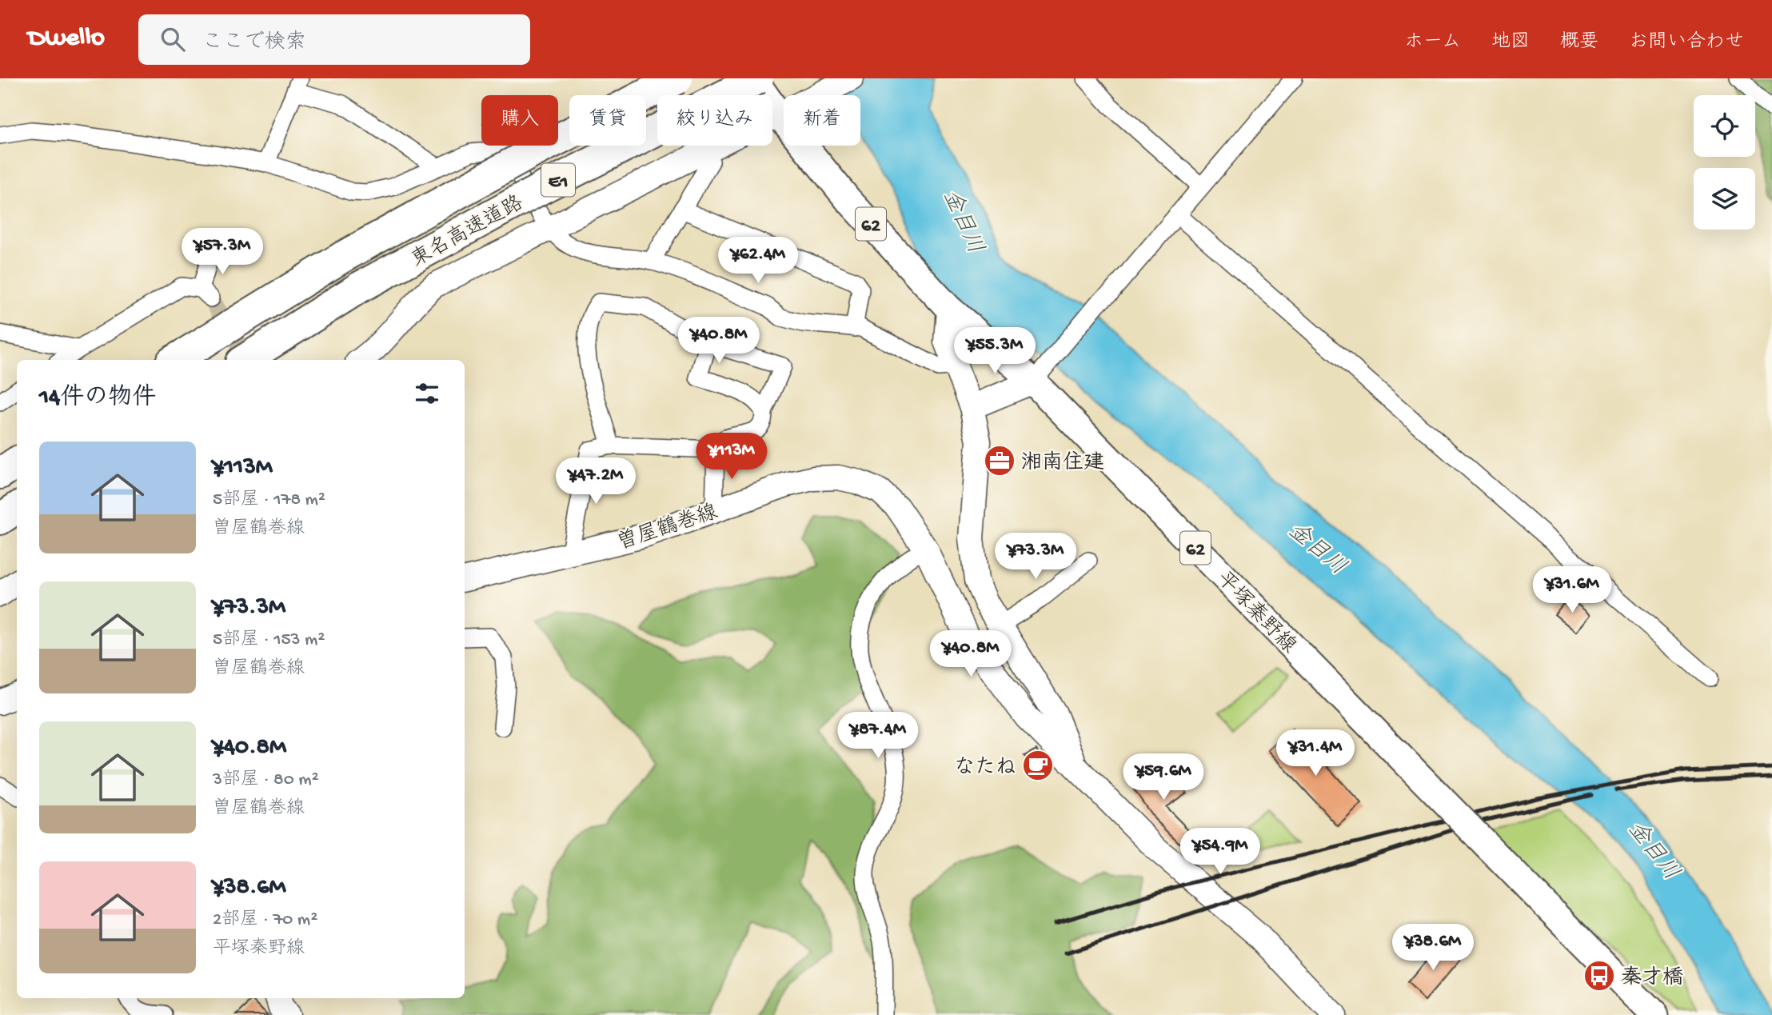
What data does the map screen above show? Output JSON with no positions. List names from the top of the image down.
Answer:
{
  "streets": {
    "highway": ["E1", "東名高速道路"],
    "main road": ["62", "曽屋鶴巻線", "平塚秦野線"]
  },
  "water": ["金目川"],
  "places": {
    "office": ["湘南住建"],
    "cafe": ["なたね"],
    "bus stop": ["秦才橋"]
  },
  "page": {
    "header": "Dwello",
    "search": "ここで検索",
    "nav": [
      "ホーム",
      "地図",
      "概要",
      "お問い合わせ"
    ],
    "chip": [
      "購入",
      "賃貸",
      "絞り込み",
      "新着"
    ],
    "price": [
      "¥57.3M",
      "¥62.4M",
      "¥40.8M",
      "¥55.3M",
      "¥113M",
      "¥47.2M",
      "¥73.3M",
      "¥31.6M",
      "¥40.8M",
      "¥87.4M",
      "¥31.4M",
      "¥59.6M",
      "¥54.9M",
      "¥38.6M"
    ],
    "heading": "14件の物件",
    "list": [
      {
        "name": "¥113M",
        "note": "5部屋 · 178 m² · 曽屋鶴巻線"
      },
      {
        "name": "¥73.3M",
        "note": "5部屋 · 153 m² · 曽屋鶴巻線"
      },
      {
        "name": "¥40.8M",
        "note": "3部屋 · 80 m² · 曽屋鶴巻線"
      },
      {
        "name": "¥38.6M",
        "note": "2部屋 · 70 m² · 平塚秦野線"
      }
    ]
  }
}
